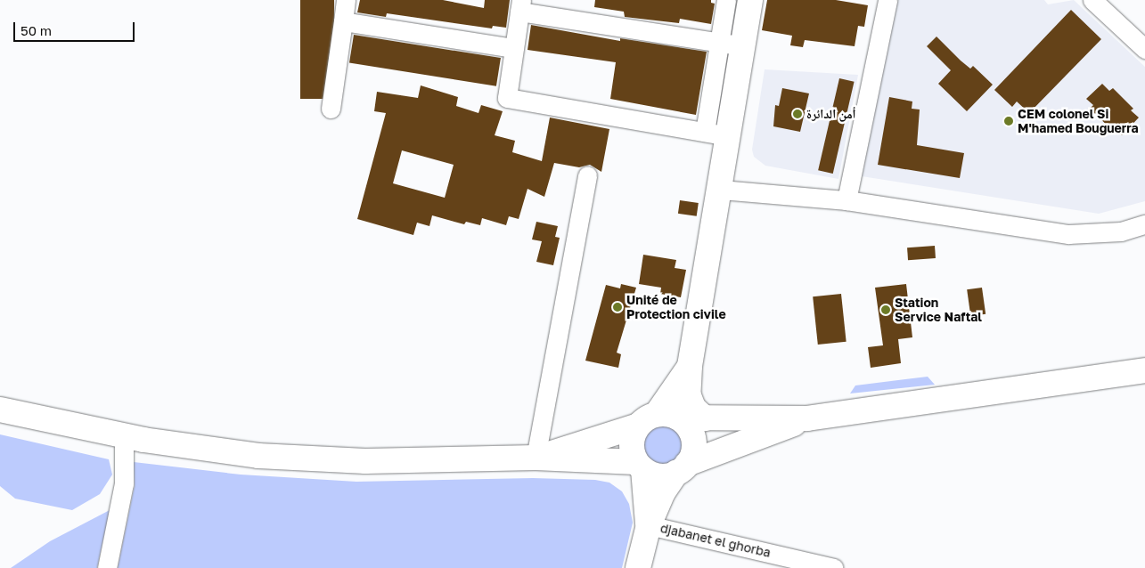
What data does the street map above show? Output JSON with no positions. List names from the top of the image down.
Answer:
{
  "streets": {
    "street": ["djabanet el ghorba"]
  },
  "places": [
    "أمن الدائرة",
    "CEM colonel Si M'hamed Bouguerra",
    "Unité de Protection civile",
    "Station Service Naftal"
  ],
  "scale_bar": "50 m"
}
